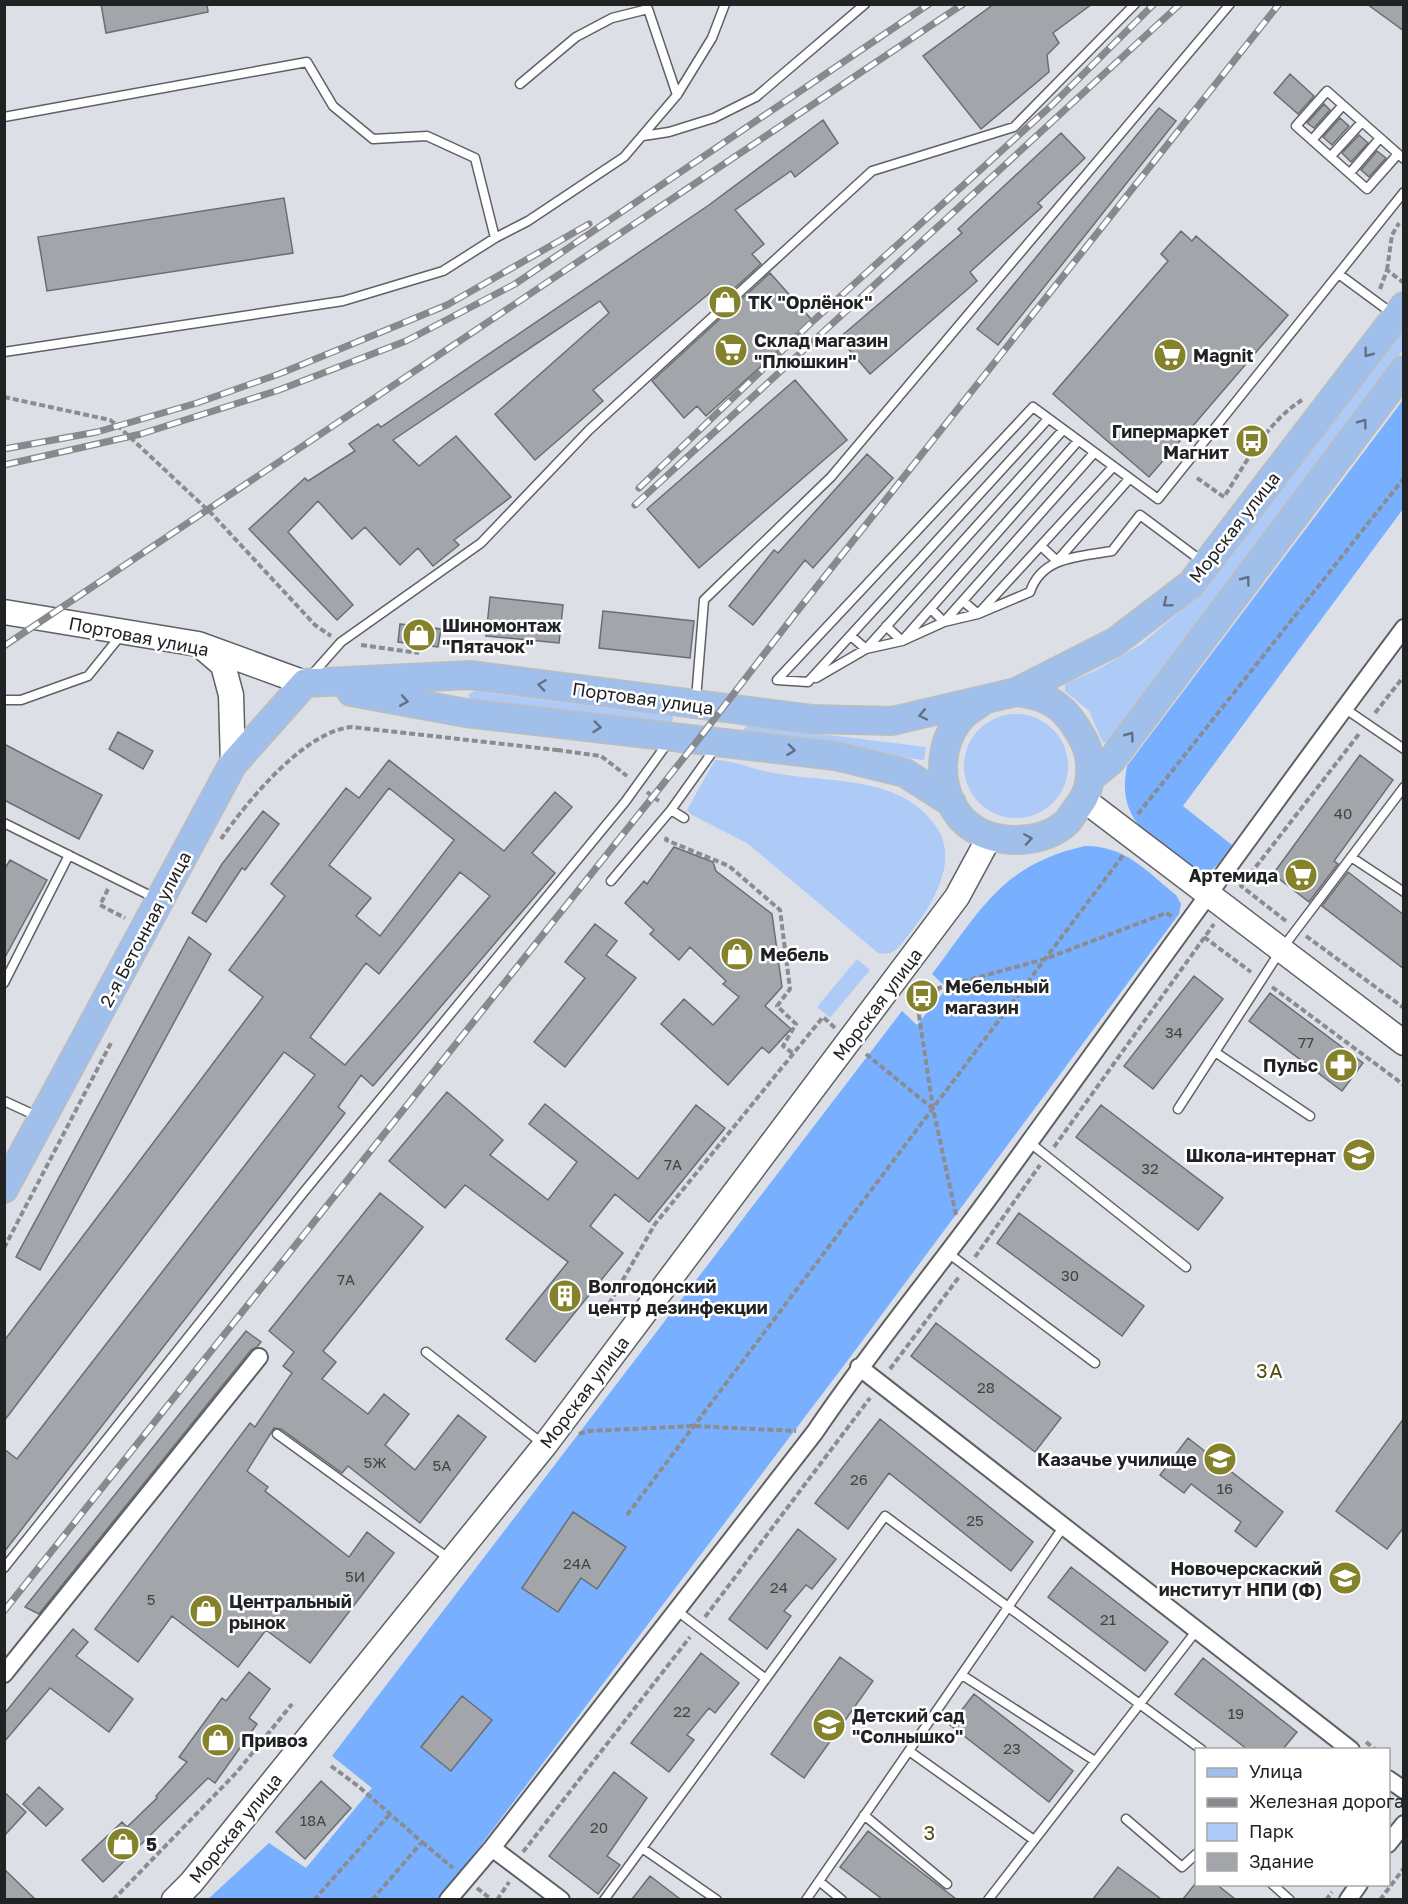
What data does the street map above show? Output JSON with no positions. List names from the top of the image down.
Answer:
{
  "streets": {
    "main road": ["Морская улица", "Портовая улица", "2-я Бетонная улица"]
  },
  "crossings": [
    ["Морская улица", "Портовая улица"],
    ["Портовая улица", "2-я Бетонная улица"]
  ],
  "districts": ["3А", "3"],
  "places": {
    "shop": [
      "ТК \"Орлёнок\"",
      "Шиномонтаж \"Пятачок\"",
      "Мебель",
      "Центральный рынок",
      "Привоз",
      "5"
    ],
    "supermarket": ["Склад магазин \"Плюшкин\"", "Magnit", "Артемида"],
    "bus stop": ["Гипермаркет Магнит", "Мебельный магазин"],
    "pharmacy": ["Пульс"],
    "school or university": [
      "Школа-интернат",
      "Казачье училище",
      "Новочерскаский институт НПИ (Ф)",
      "Детский сад \"Солнышко\""
    ],
    "building": ["Волгодонский центр дезинфекции"]
  },
  "house_numbers": [
    "40",
    "34",
    "77",
    "7А",
    "32",
    "30",
    "7А",
    "28",
    "5Ж",
    "5А",
    "26",
    "16",
    "25",
    "24А",
    "5И",
    "24",
    "5",
    "21",
    "22",
    "19",
    "23",
    "18А",
    "20"
  ],
  "legend": [
    "Улица",
    "Железная дорога",
    "Парк",
    "Здание"
  ]
}
